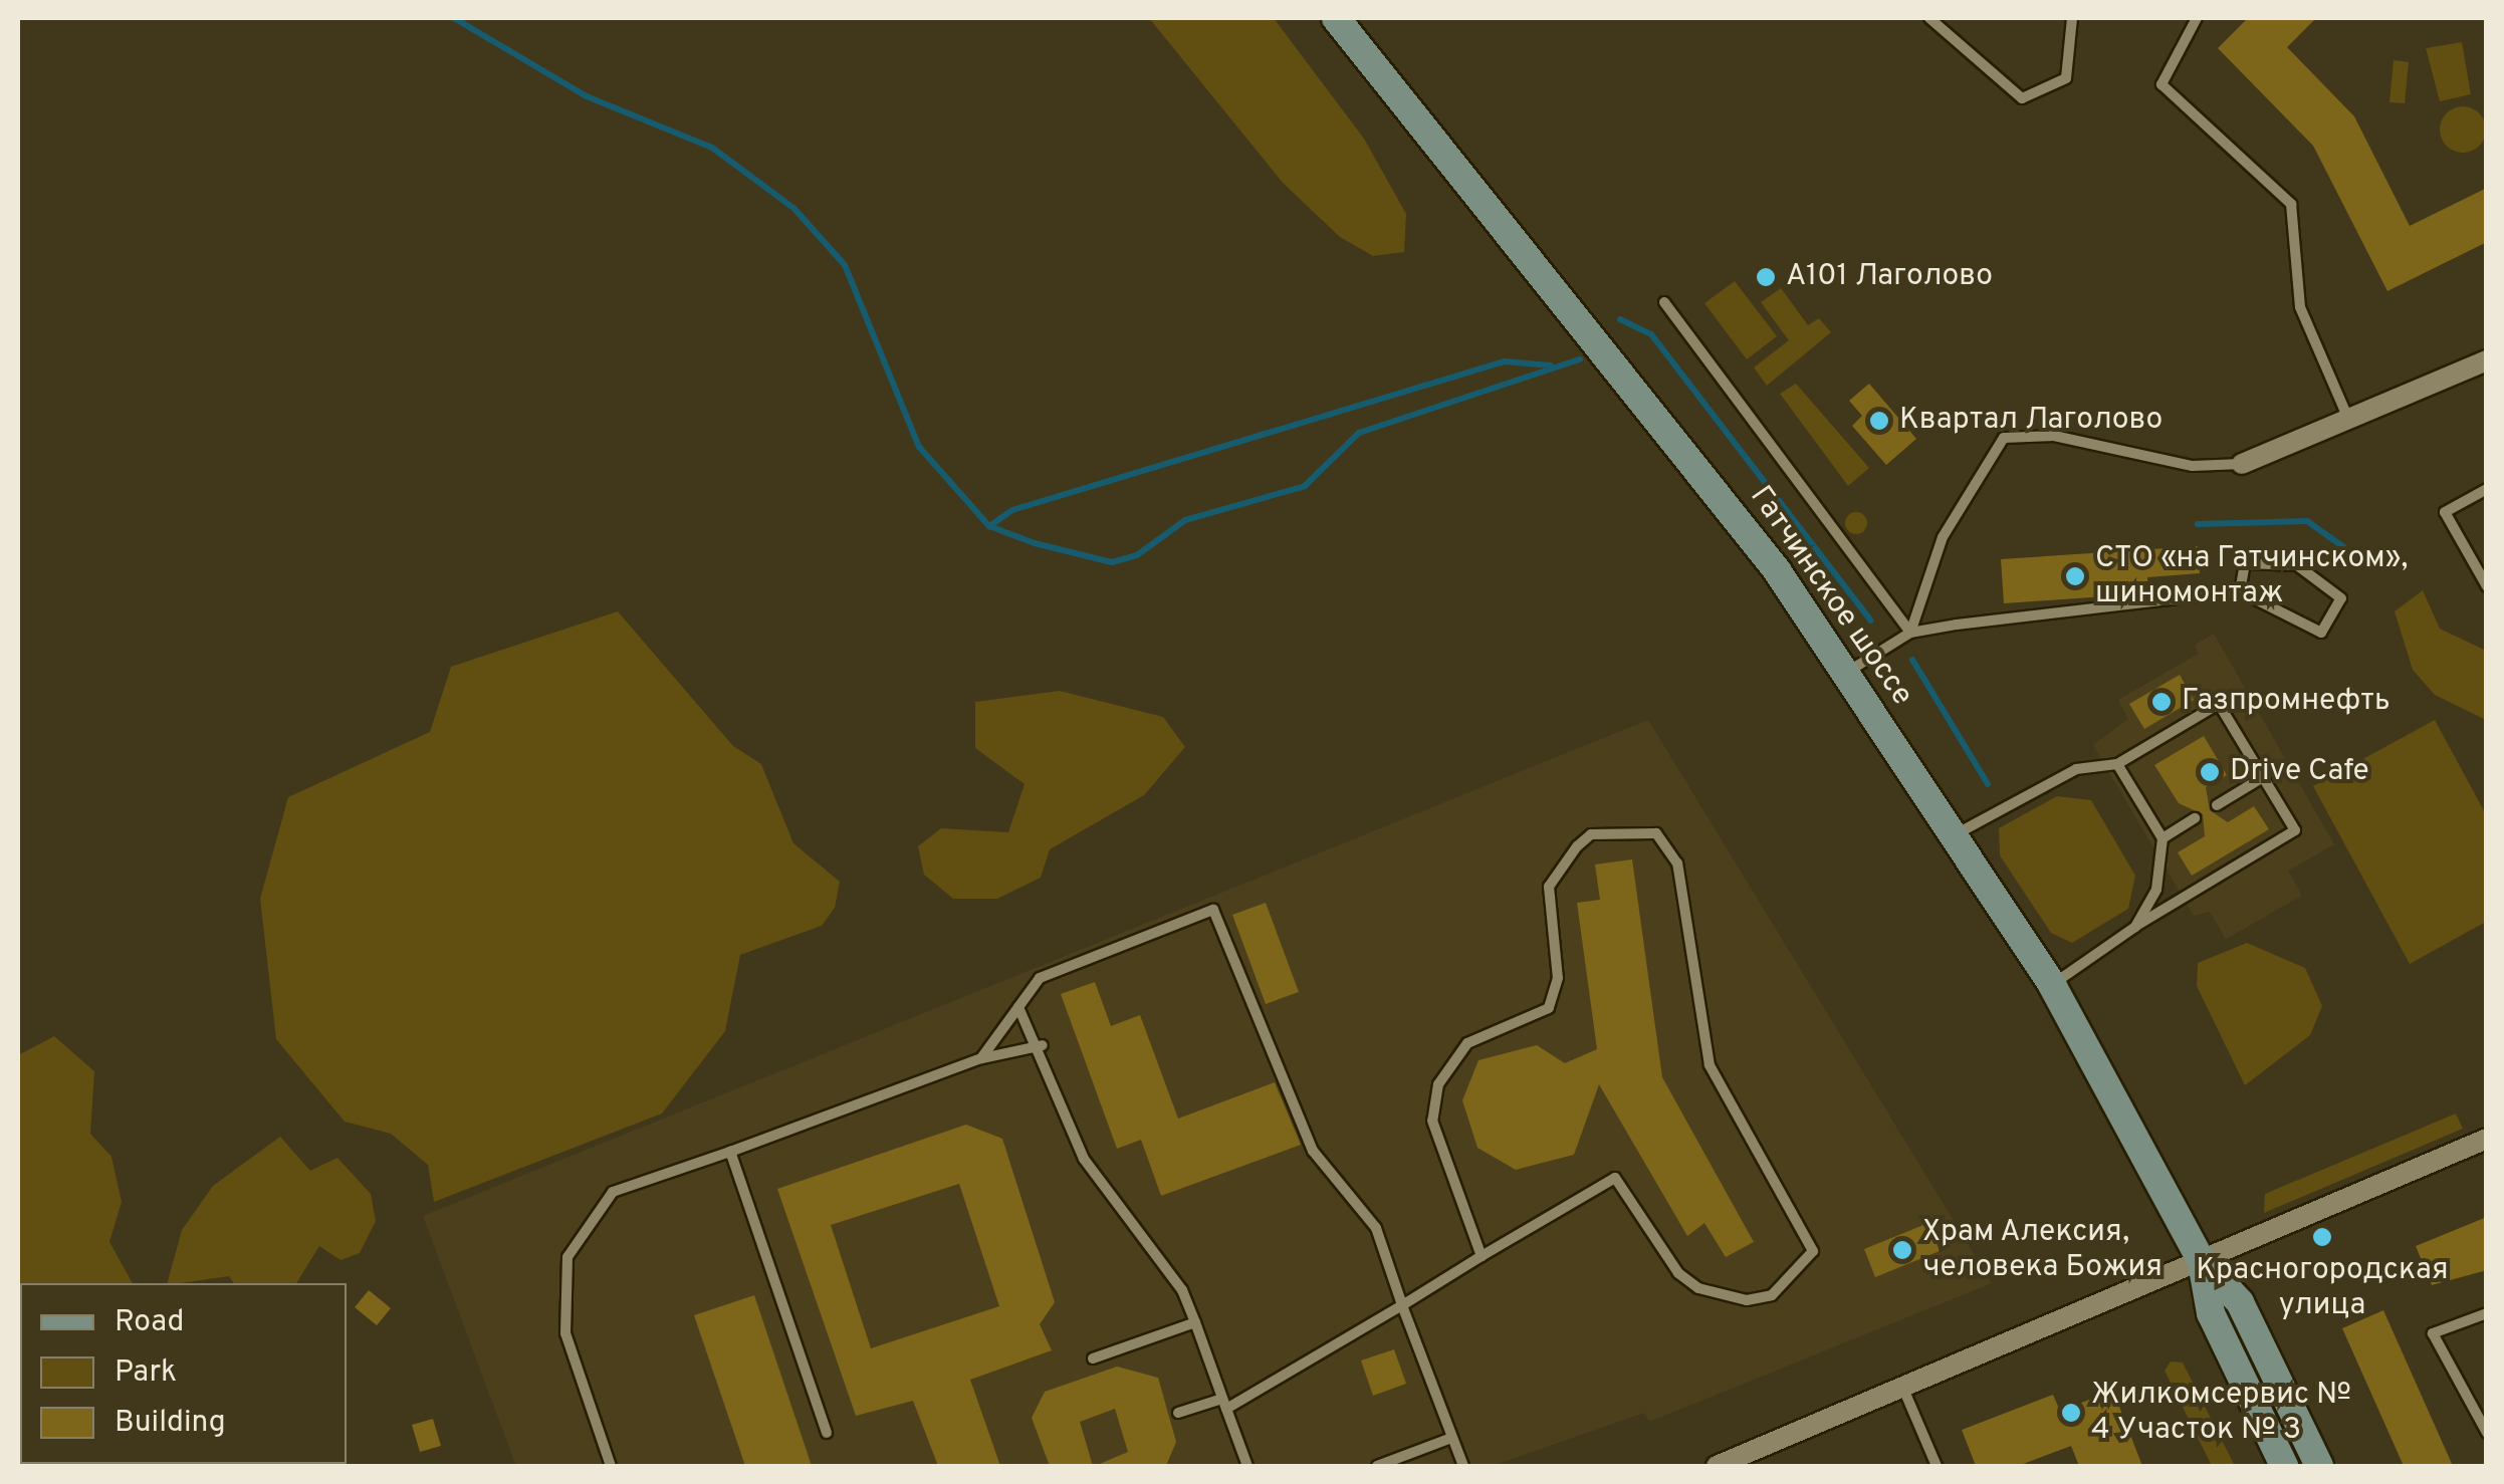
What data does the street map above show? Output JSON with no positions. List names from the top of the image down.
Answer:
{
  "streets": {
    "main road": ["Гатчинское шоссе"]
  },
  "places": [
    "А101 Лаголово",
    "Квартал Лаголово",
    "СТО «на Гатчинском», шиномонтаж",
    "Газпромнефть",
    "Drive Cafe",
    "Красногородская улица",
    "Храм Алексия, человека Божия",
    "Жилкомсервис № 4 Участок № 3"
  ],
  "legend": ["Road", "Park", "Building"]
}
